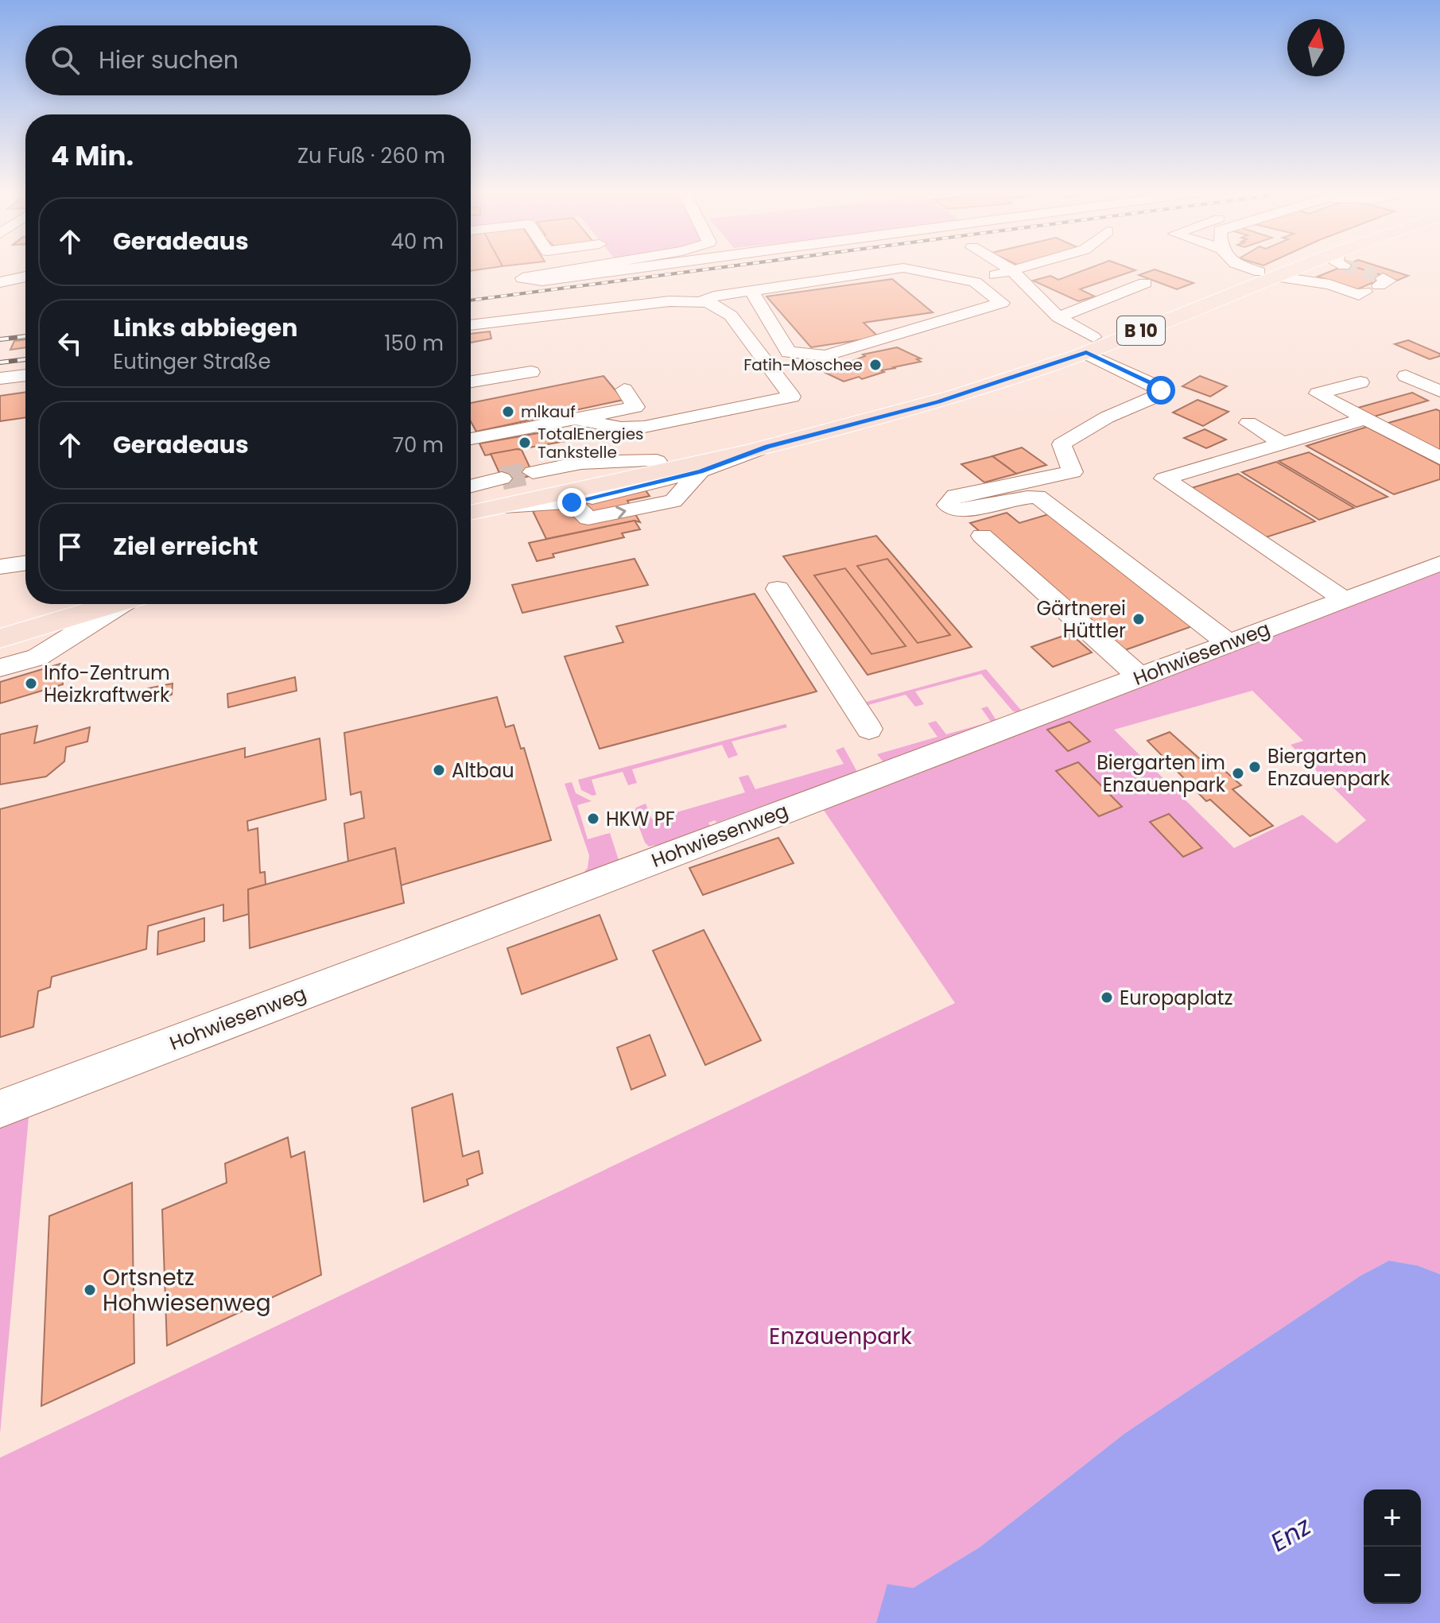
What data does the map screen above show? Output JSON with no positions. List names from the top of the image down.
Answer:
{
  "streets": {
    "main road": ["B 10"],
    "street": ["Hohwiesenweg"]
  },
  "water": ["Enz"],
  "parks": ["Enzauenpark"],
  "places": [
    "Fatih-Moschee",
    "mlkauf",
    "TotalEnergies Tankstelle",
    "Gärtnerei Hüttler",
    "Info-Zentrum Heizkraftwerk",
    "Biergarten Enzauenpark",
    "Altbau",
    "Biergarten im Enzauenpark",
    "HKW PF",
    "Europaplatz",
    "Ortsnetz Hohwiesenweg"
  ],
  "north": "top",
  "page": {
    "search": "Hier suchen",
    "heading": ["4 Min.", "Zu Fuß · 260 m"],
    "list": [
      ["Geradeaus", "40 m"],
      ["Links abbiegen", "Eutinger Straße", "150 m"],
      ["Geradeaus", "70 m"],
      "Ziel erreicht"
    ],
    "map_buttons": ["+", "−"]
  }
}
